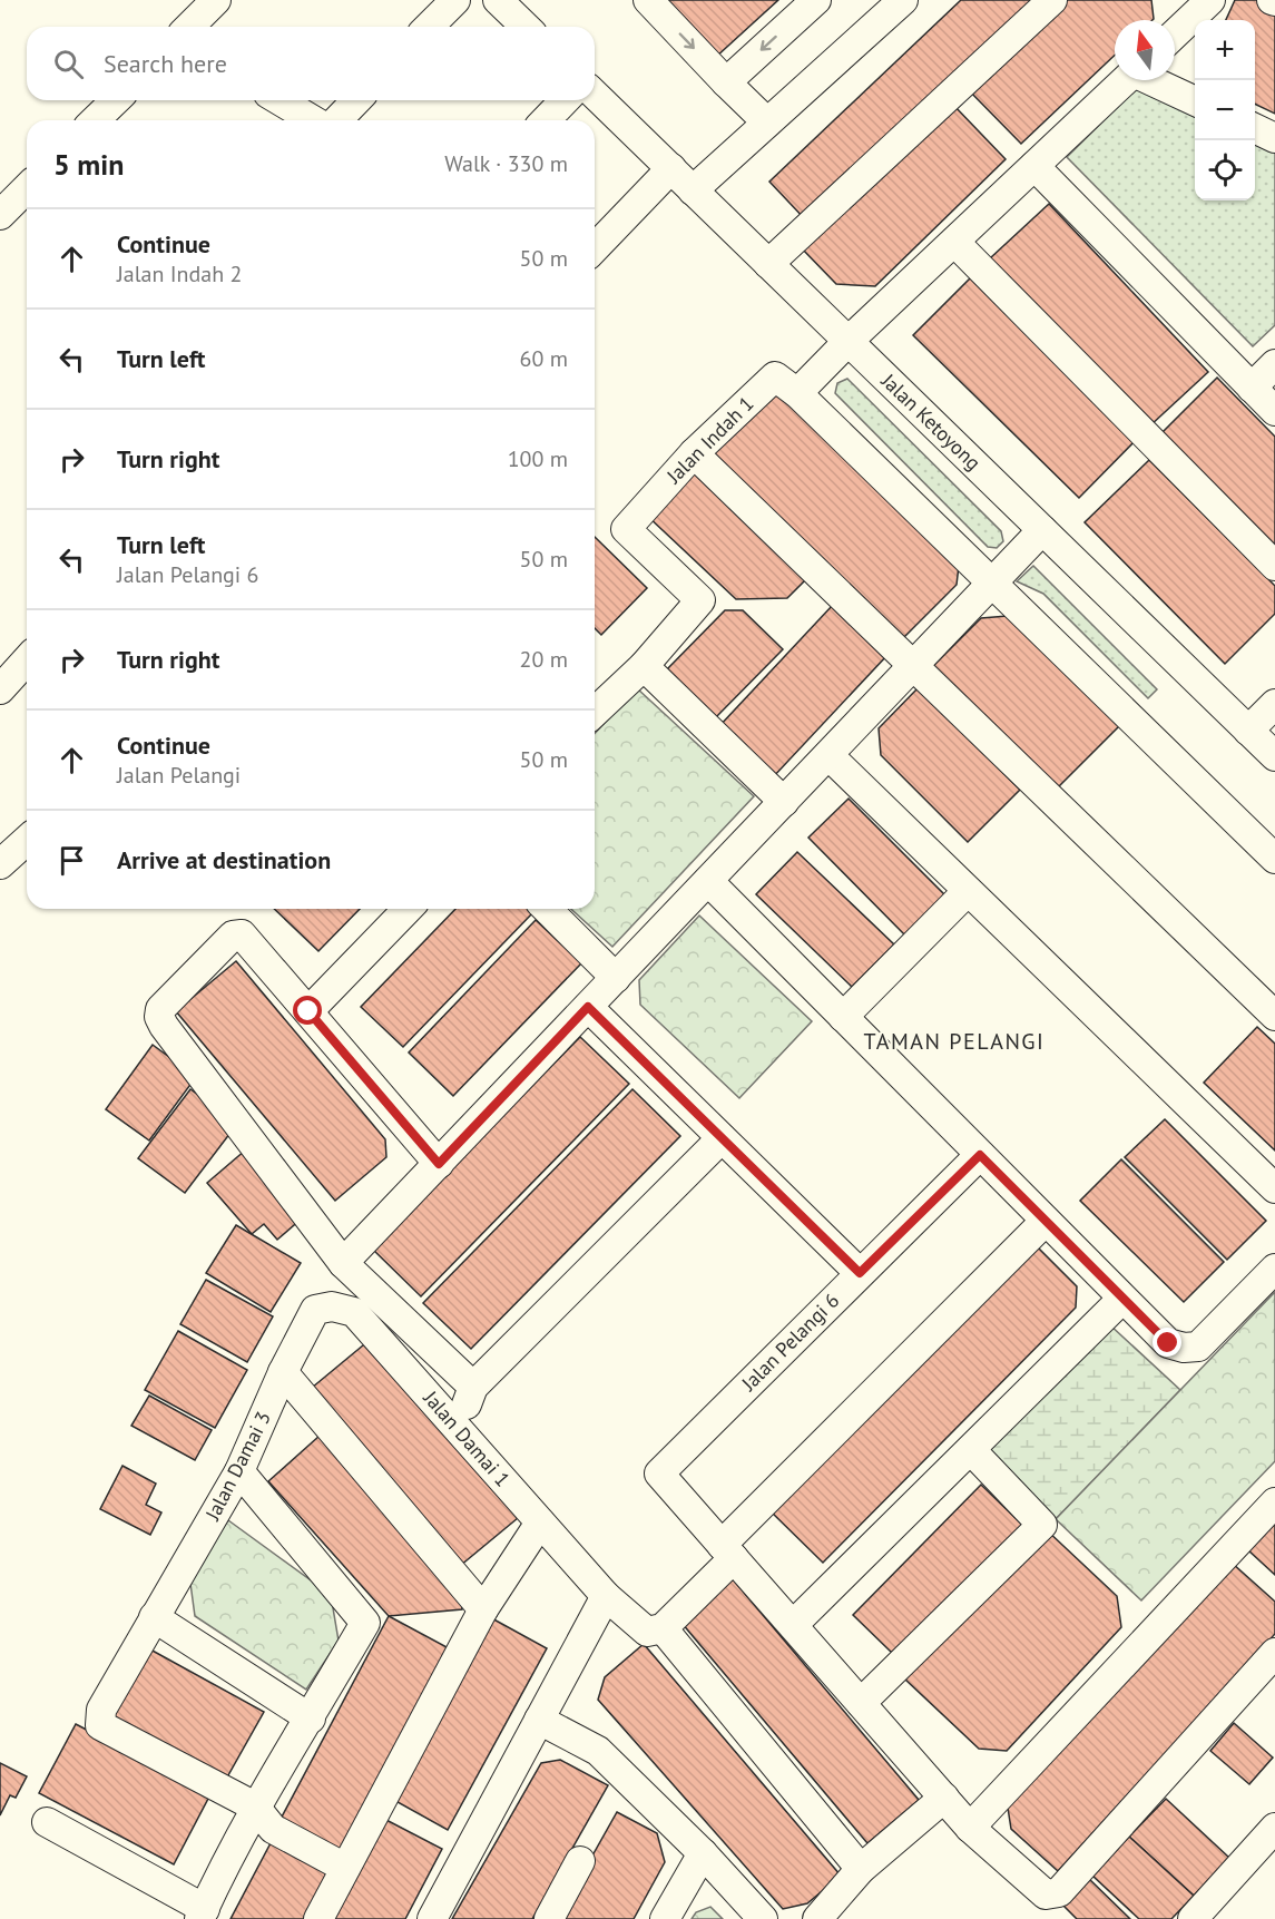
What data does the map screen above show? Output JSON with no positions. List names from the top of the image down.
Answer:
{
  "streets": {
    "street": [
      "Jalan Ketoyong",
      "Jalan Indah 1",
      "Jalan Pelangi 6",
      "Jalan Damai 1",
      "Jalan Damai 3"
    ]
  },
  "crossings": [
    ["Jalan Damai 1", "Jalan Damai 3"]
  ],
  "districts": ["TAMAN PELANGI"],
  "north": "top",
  "page": {
    "map_buttons": ["+", "−"],
    "search": "Search here",
    "heading": ["5 min", "Walk · 330 m"],
    "list": [
      ["Continue", "Jalan Indah 2", "50 m"],
      ["Turn left", "60 m"],
      ["Turn right", "100 m"],
      ["Turn left", "Jalan Pelangi 6", "50 m"],
      ["Turn right", "20 m"],
      ["Continue", "Jalan Pelangi", "50 m"],
      "Arrive at destination"
    ]
  }
}
